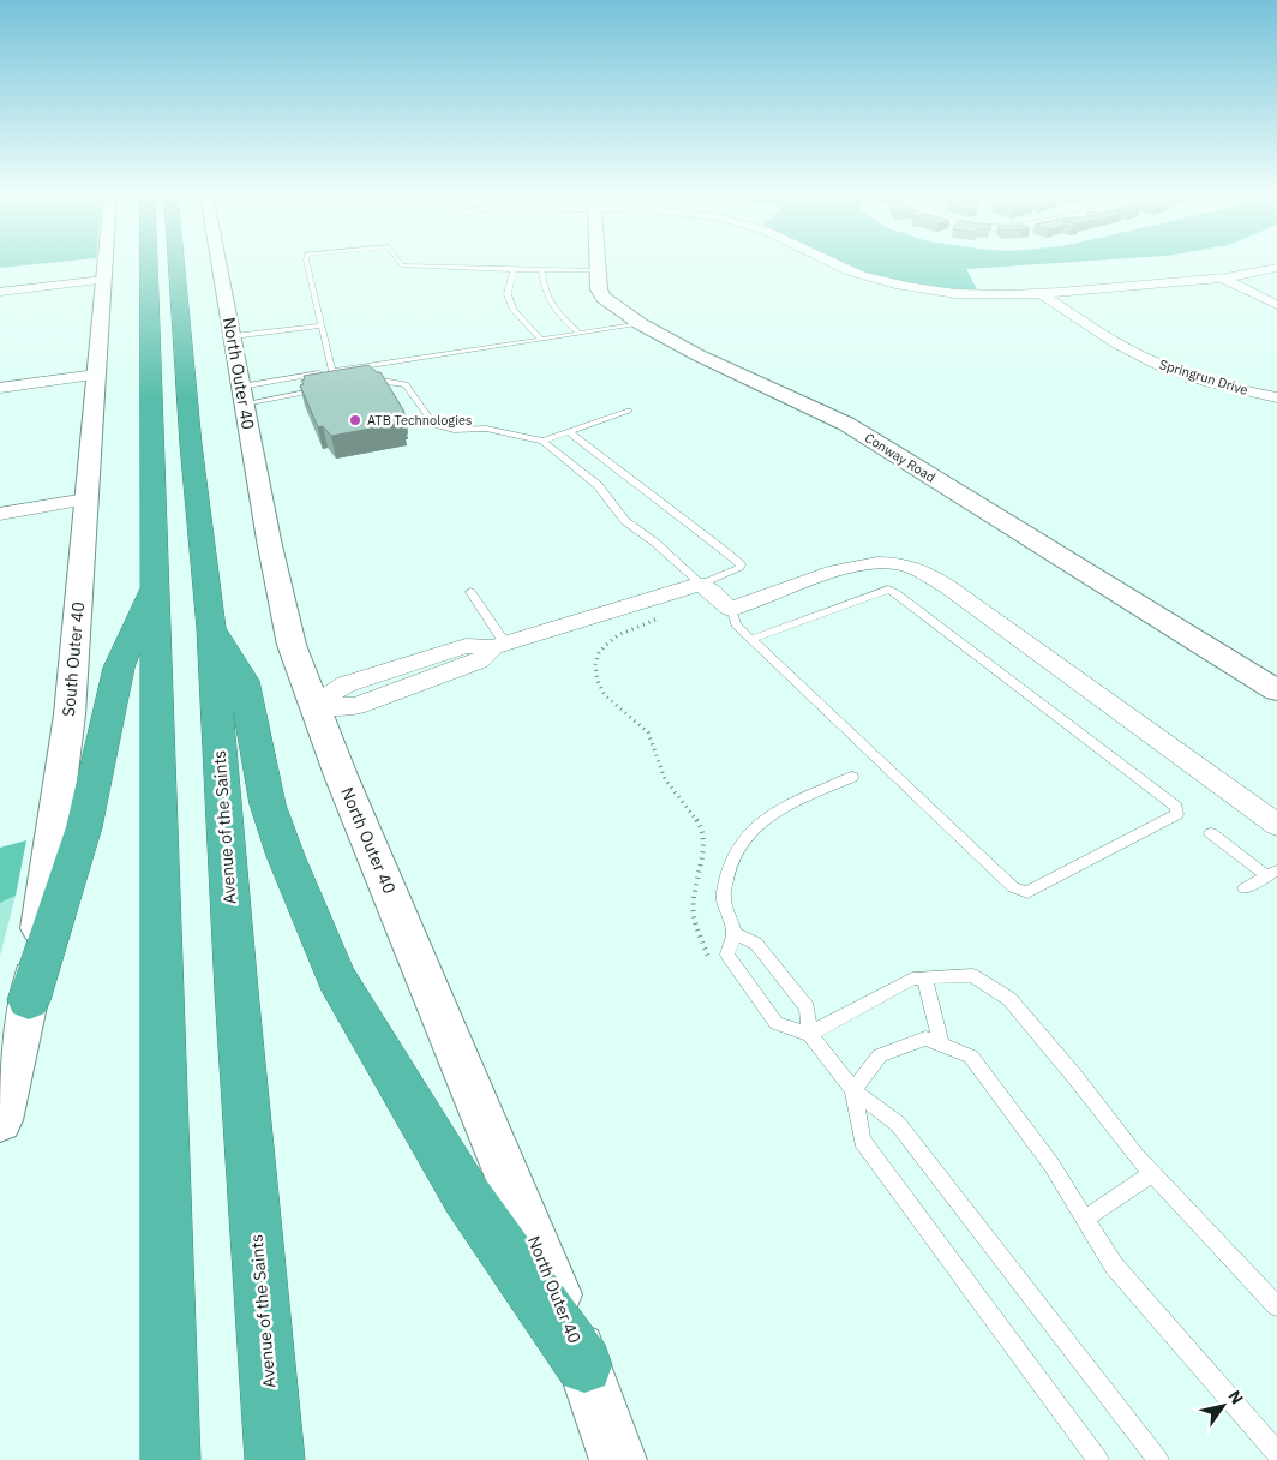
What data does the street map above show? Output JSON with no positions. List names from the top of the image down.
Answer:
{
  "streets": {
    "highway": ["Avenue of the Saints"],
    "street": [
      "North Outer 40",
      "Springrun Drive",
      "Conway Road",
      "South Outer 40"
    ]
  },
  "places": ["ATB Technologies"],
  "north": "top right"
}
